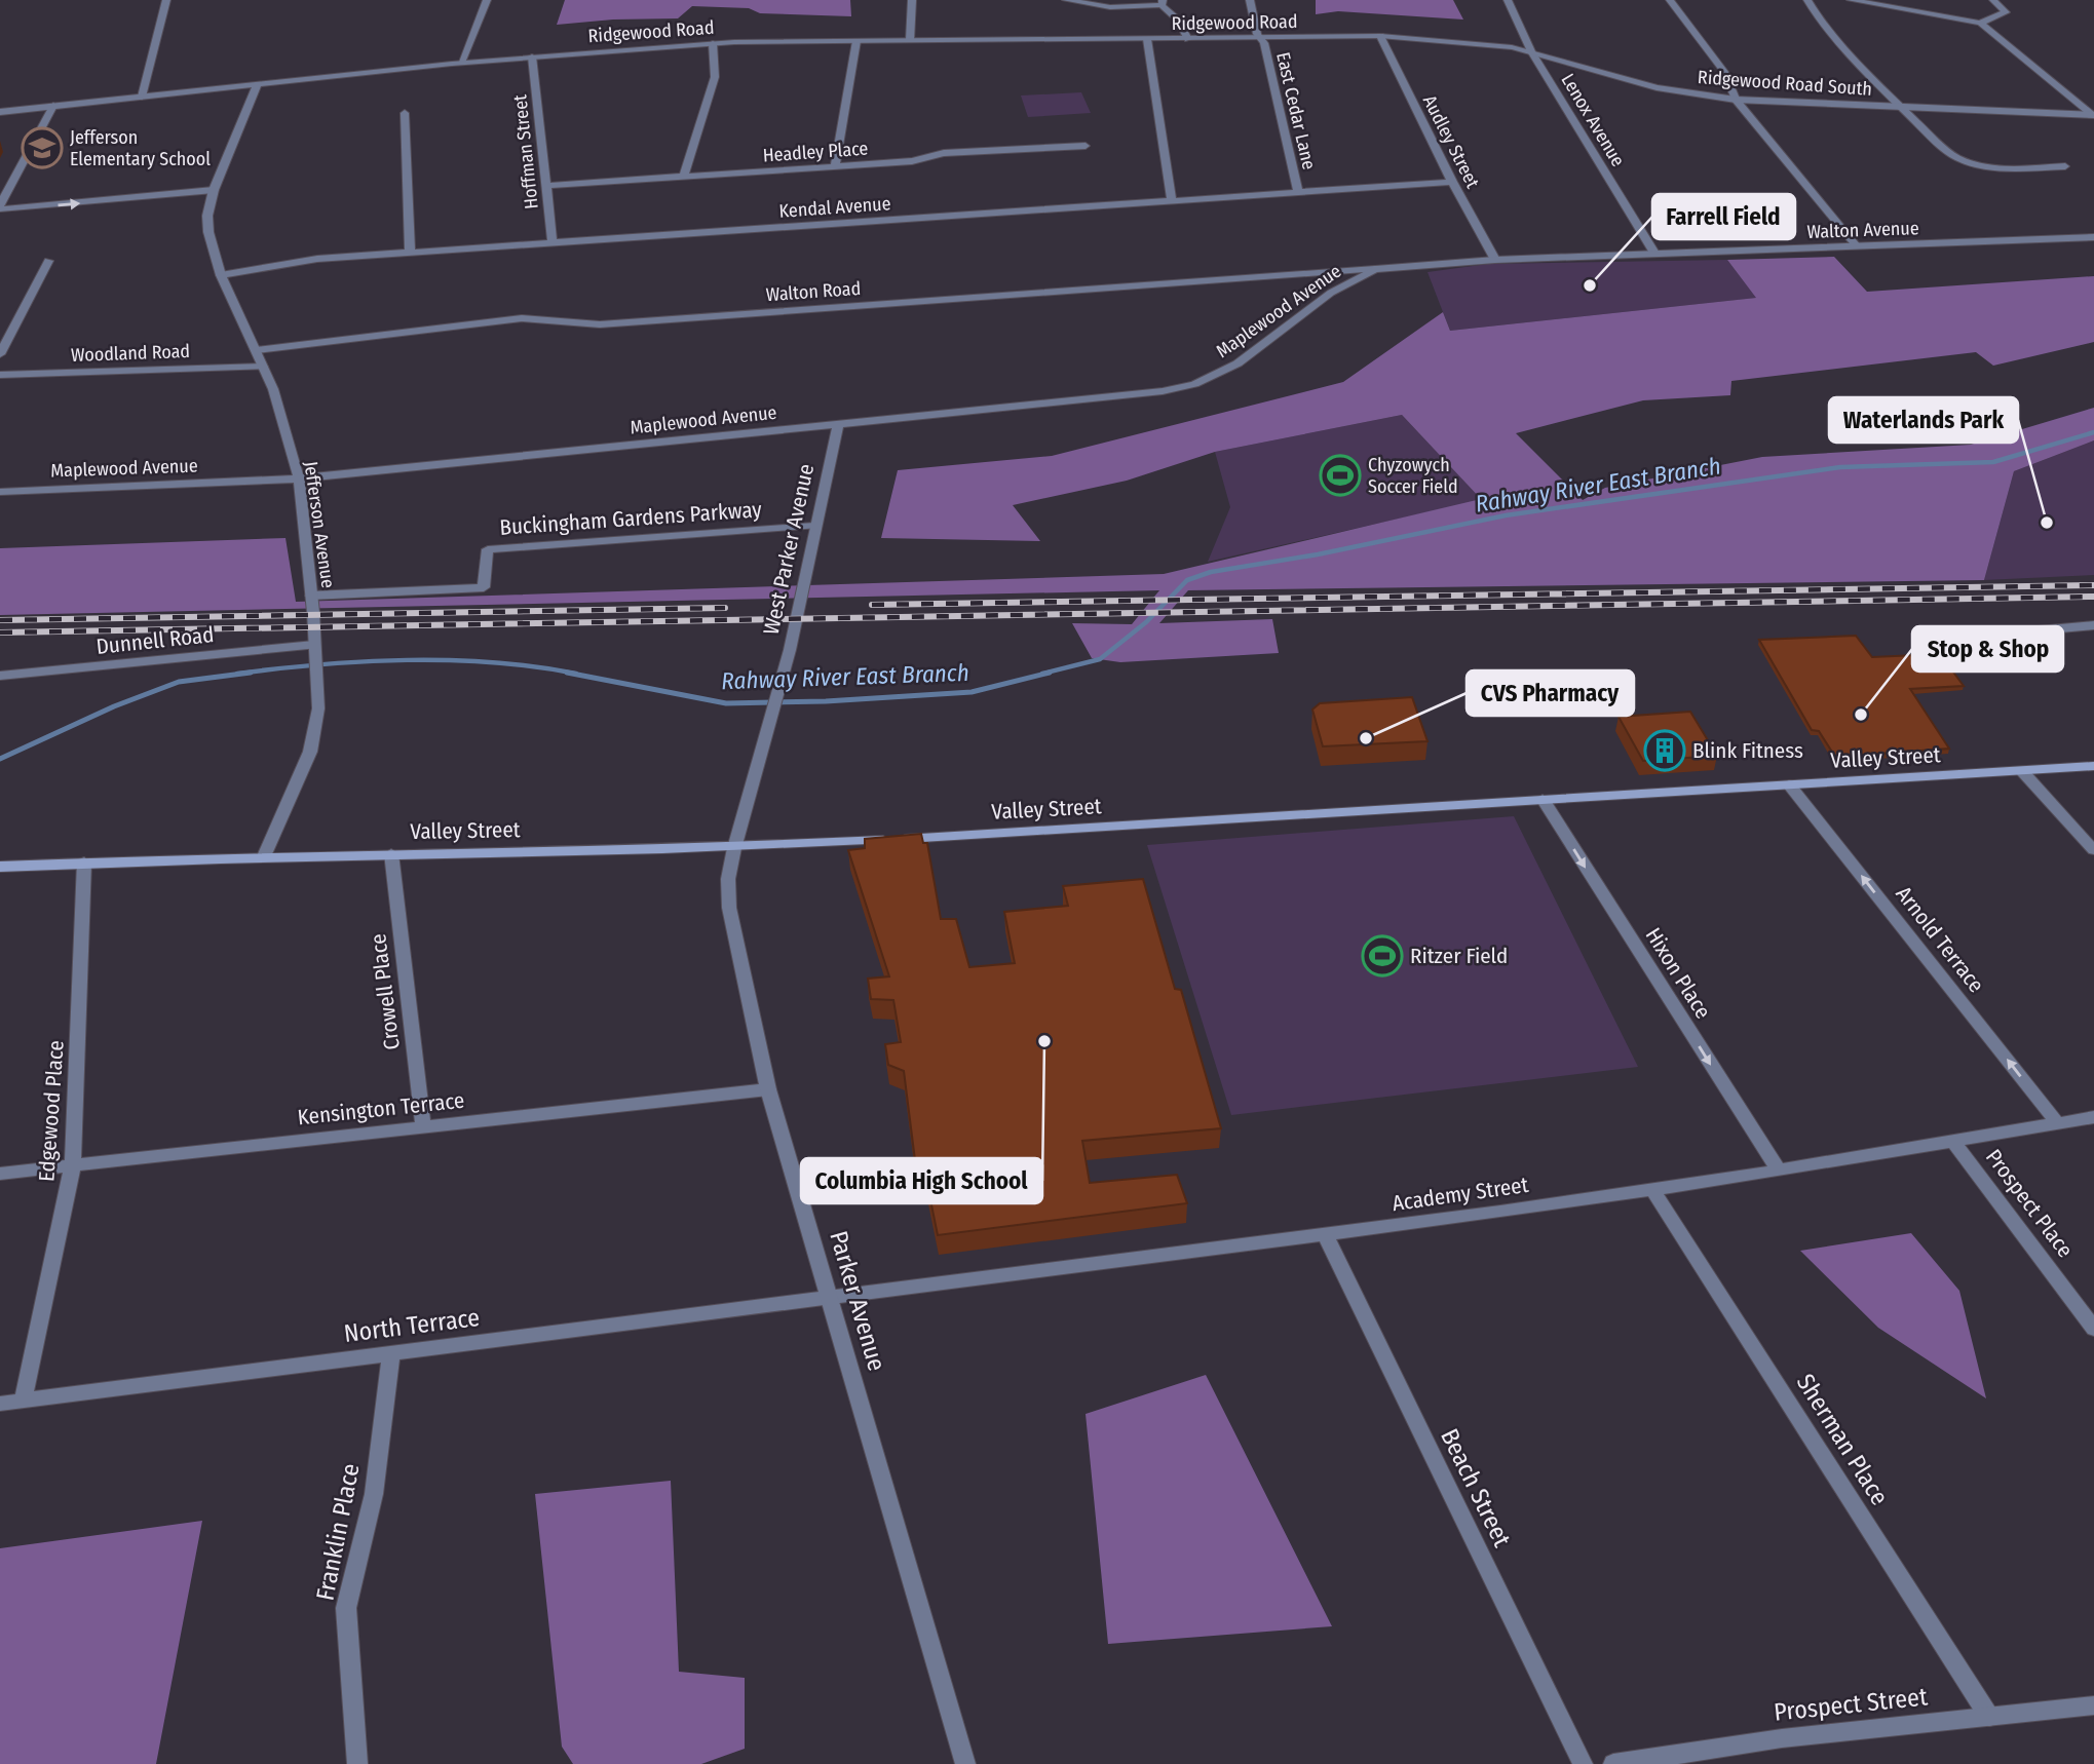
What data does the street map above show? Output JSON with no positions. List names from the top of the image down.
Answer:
{
  "streets": {
    "main road": ["Valley Street"],
    "street": [
      "Ridgewood Road",
      "Ridgewood Road South",
      "East Cedar Lane",
      "Lenox Avenue",
      "Audley Street",
      "Hoffman Street",
      "Headley Place",
      "Kendal Avenue",
      "Walton Avenue",
      "Walton Road",
      "Maplewood Avenue",
      "Woodland Road",
      "Buckingham Gardens Parkway",
      "Jefferson Avenue",
      "West Parker Avenue",
      "Dunnell Road",
      "Arnold Terrace",
      "Hixon Place",
      "Crowell Place",
      "Kensington Terrace",
      "Edgewood Place",
      "Academy Street",
      "Prospect Place",
      "Parker Avenue",
      "North Terrace",
      "Sherman Place",
      "Beach Street",
      "Franklin Place",
      "Prospect Street"
    ]
  },
  "crossings": [
    ["Ridgewood Road", "Ridgewood Road South"],
    ["Ridgewood Road", "East Cedar Lane"],
    ["Ridgewood Road", "Hoffman Street"],
    ["Ridgewood Road", "Jefferson Avenue"],
    ["Ridgewood Road South", "Lenox Avenue"],
    ["Ridgewood Road South", "Audley Street"],
    ["East Cedar Lane", "Kendal Avenue"],
    ["Lenox Avenue", "Walton Avenue"],
    ["Audley Street", "Kendal Avenue"],
    ["Audley Street", "Walton Avenue"],
    ["Hoffman Street", "Headley Place"],
    ["Hoffman Street", "Kendal Avenue"],
    ["Kendal Avenue", "Jefferson Avenue"],
    ["Walton Avenue", "Walton Road"],
    ["Walton Avenue", "Maplewood Avenue"],
    ["Walton Road", "Maplewood Avenue"],
    ["Walton Road", "Jefferson Avenue"],
    ["Maplewood Avenue", "Jefferson Avenue"],
    ["Maplewood Avenue", "West Parker Avenue"],
    ["Woodland Road", "Jefferson Avenue"],
    ["Buckingham Gardens Parkway", "Jefferson Avenue"],
    ["Buckingham Gardens Parkway", "West Parker Avenue"],
    ["Jefferson Avenue", "Dunnell Road"],
    ["Jefferson Avenue", "Valley Street"],
    ["West Parker Avenue", "Valley Street"],
    ["West Parker Avenue", "Parker Avenue"],
    ["Valley Street", "Arnold Terrace"],
    ["Valley Street", "Hixon Place"],
    ["Valley Street", "Crowell Place"],
    ["Valley Street", "Edgewood Place"],
    ["Valley Street", "Parker Avenue"],
    ["Arnold Terrace", "Academy Street"],
    ["Hixon Place", "Academy Street"],
    ["Crowell Place", "Kensington Terrace"],
    ["Kensington Terrace", "Edgewood Place"],
    ["Kensington Terrace", "Parker Avenue"],
    ["Edgewood Place", "North Terrace"],
    ["Academy Street", "Prospect Place"],
    ["Academy Street", "Parker Avenue"],
    ["Academy Street", "North Terrace"],
    ["Academy Street", "Sherman Place"],
    ["Academy Street", "Beach Street"],
    ["Parker Avenue", "North Terrace"],
    ["North Terrace", "Franklin Place"],
    ["Sherman Place", "Prospect Street"]
  ],
  "one_way": ["Arnold Terrace", "Hixon Place"],
  "water": ["Rahway River East Branch"],
  "places": {
    "school or university": ["Jefferson Elementary School"],
    "other": [
      "Farrell Field",
      "Waterlands Park",
      "Stop & Shop",
      "CVS Pharmacy",
      "Columbia High School"
    ],
    "sports": ["Chyzowych Soccer Field", "Ritzer Field"],
    "building": ["Blink Fitness"]
  }
}
